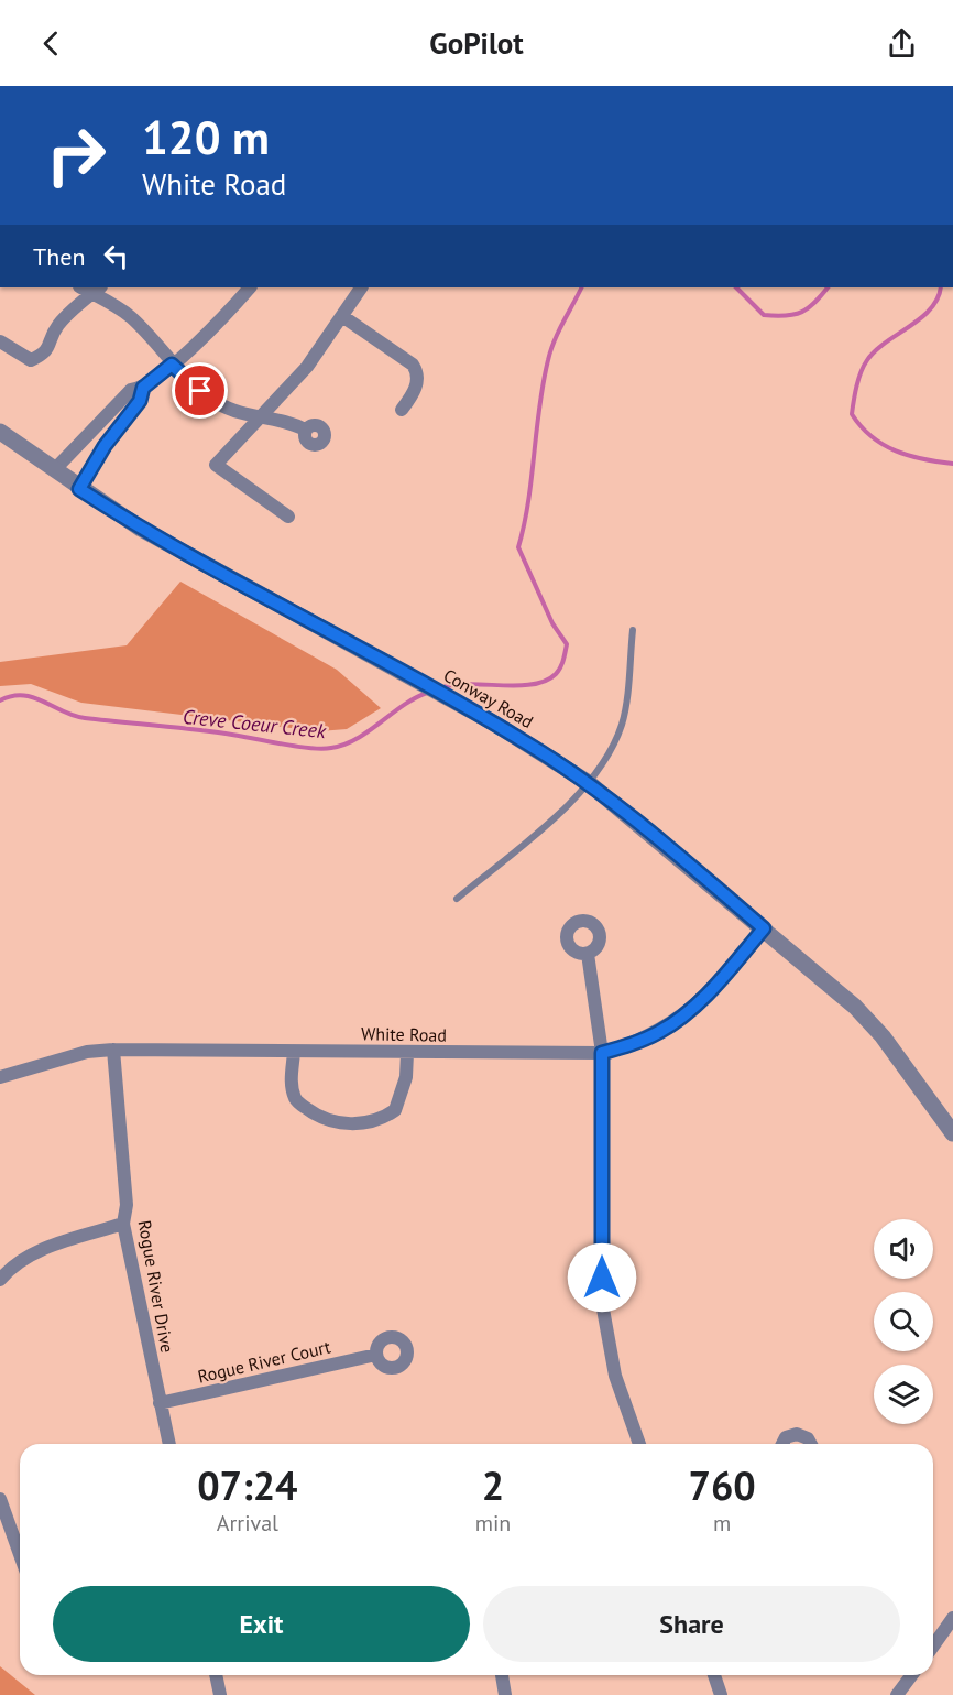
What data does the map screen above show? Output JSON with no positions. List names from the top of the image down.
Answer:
{
  "streets": {
    "street": [
      "Conway Road",
      "White Road",
      "Rogue River Drive",
      "Rogue River Court"
    ]
  },
  "crossings": [
    ["Conway Road", "White Road"],
    ["White Road", "Rogue River Drive"],
    ["Rogue River Drive", "Rogue River Court"]
  ],
  "water": ["Creve Coeur Creek"],
  "page": {
    "header": "GoPilot",
    "turn": ["120 m", "White Road"],
    "then": "Then",
    "eta": [
      "07:24",
      "Arrival",
      "2",
      "min",
      "760",
      "m"
    ],
    "buttons": ["Exit", "Share"]
  }
}
